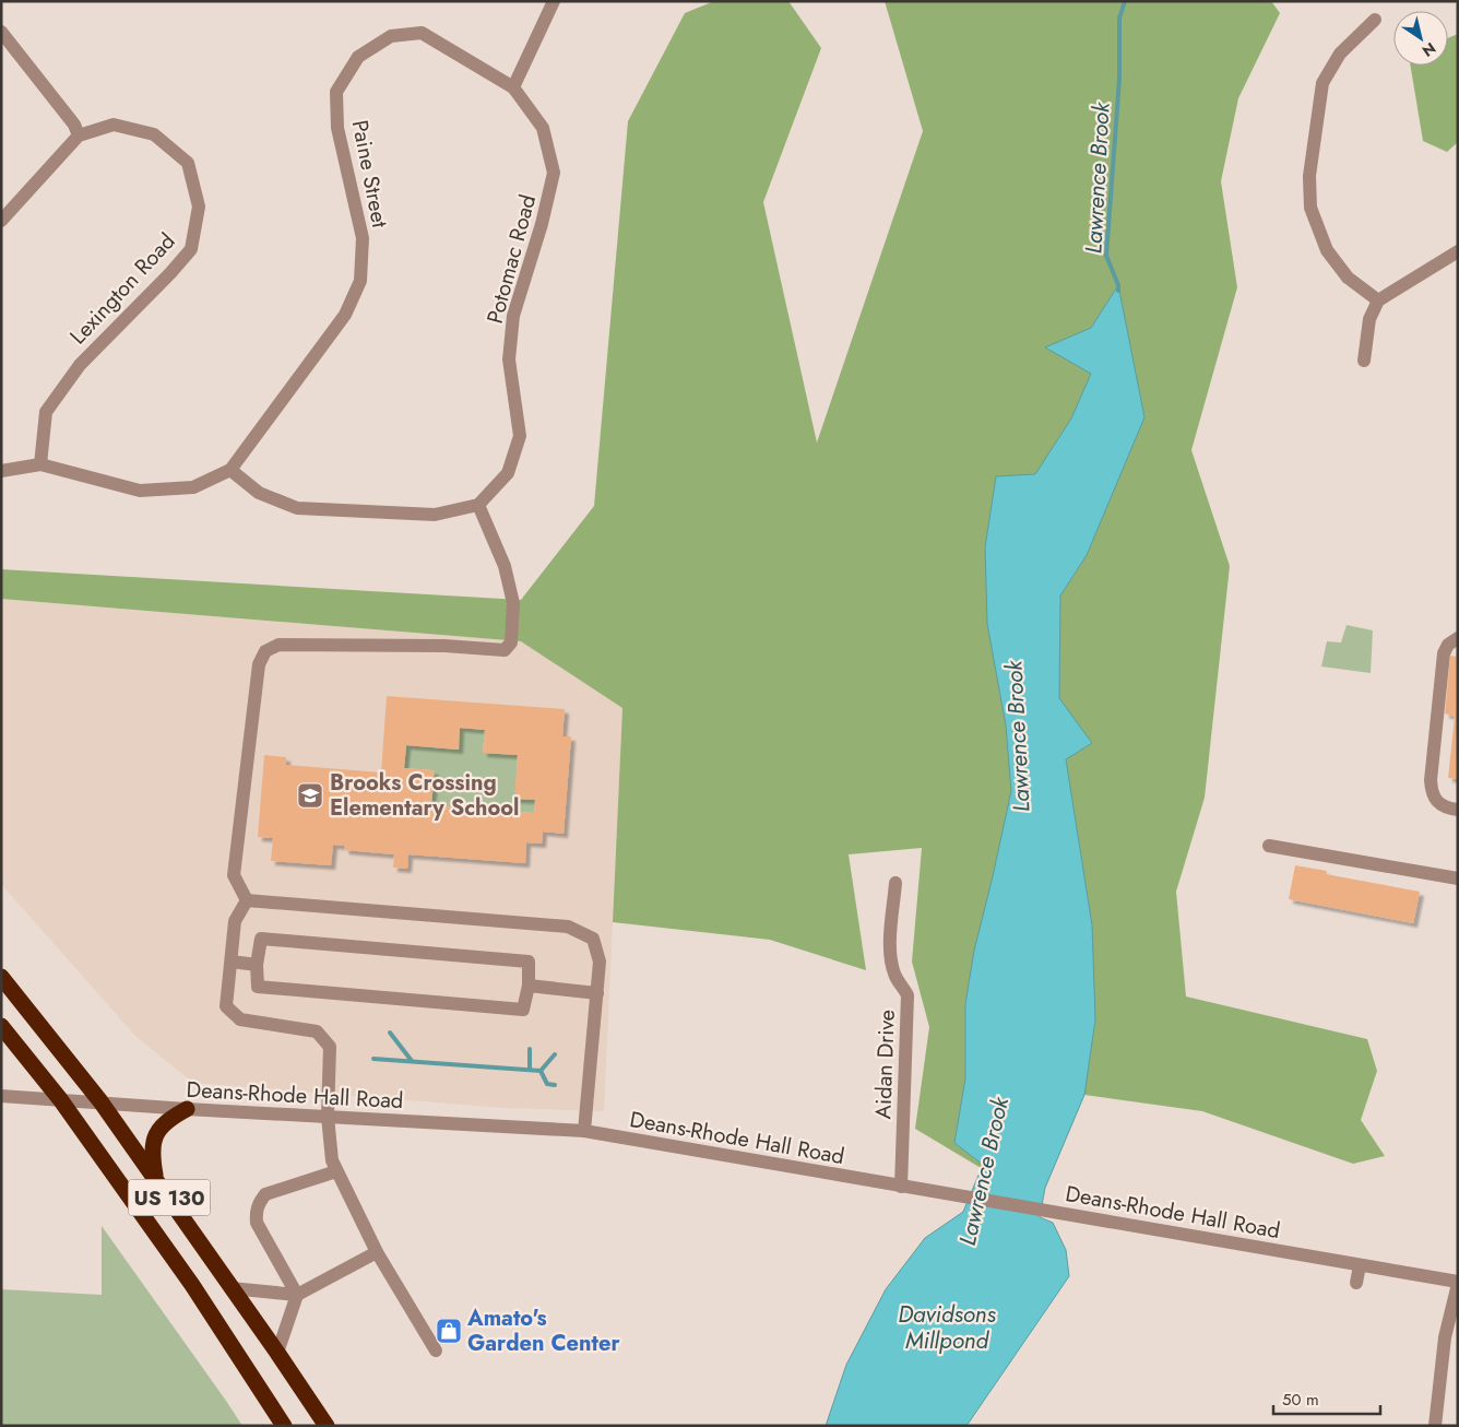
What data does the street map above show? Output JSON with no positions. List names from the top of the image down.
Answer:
{
  "streets": {
    "highway": ["US 130"],
    "street": [
      "Paine Street",
      "Potomac Road",
      "Lexington Road",
      "Aidan Drive",
      "Deans-Rhode Hall Road"
    ]
  },
  "crossings": [
    ["Paine Street", "Potomac Road"],
    ["Paine Street", "Lexington Road"],
    ["Aidan Drive", "Deans-Rhode Hall Road"],
    ["Deans-Rhode Hall Road", "US 130"]
  ],
  "water": ["Lawrence Brook", "Davidsons Millpond"],
  "places": {
    "school or university": ["Brooks Crossing Elementary School"],
    "shop": ["Amato's Garden Center"]
  },
  "scale_bar": "50 m",
  "north": "bottom right"
}
